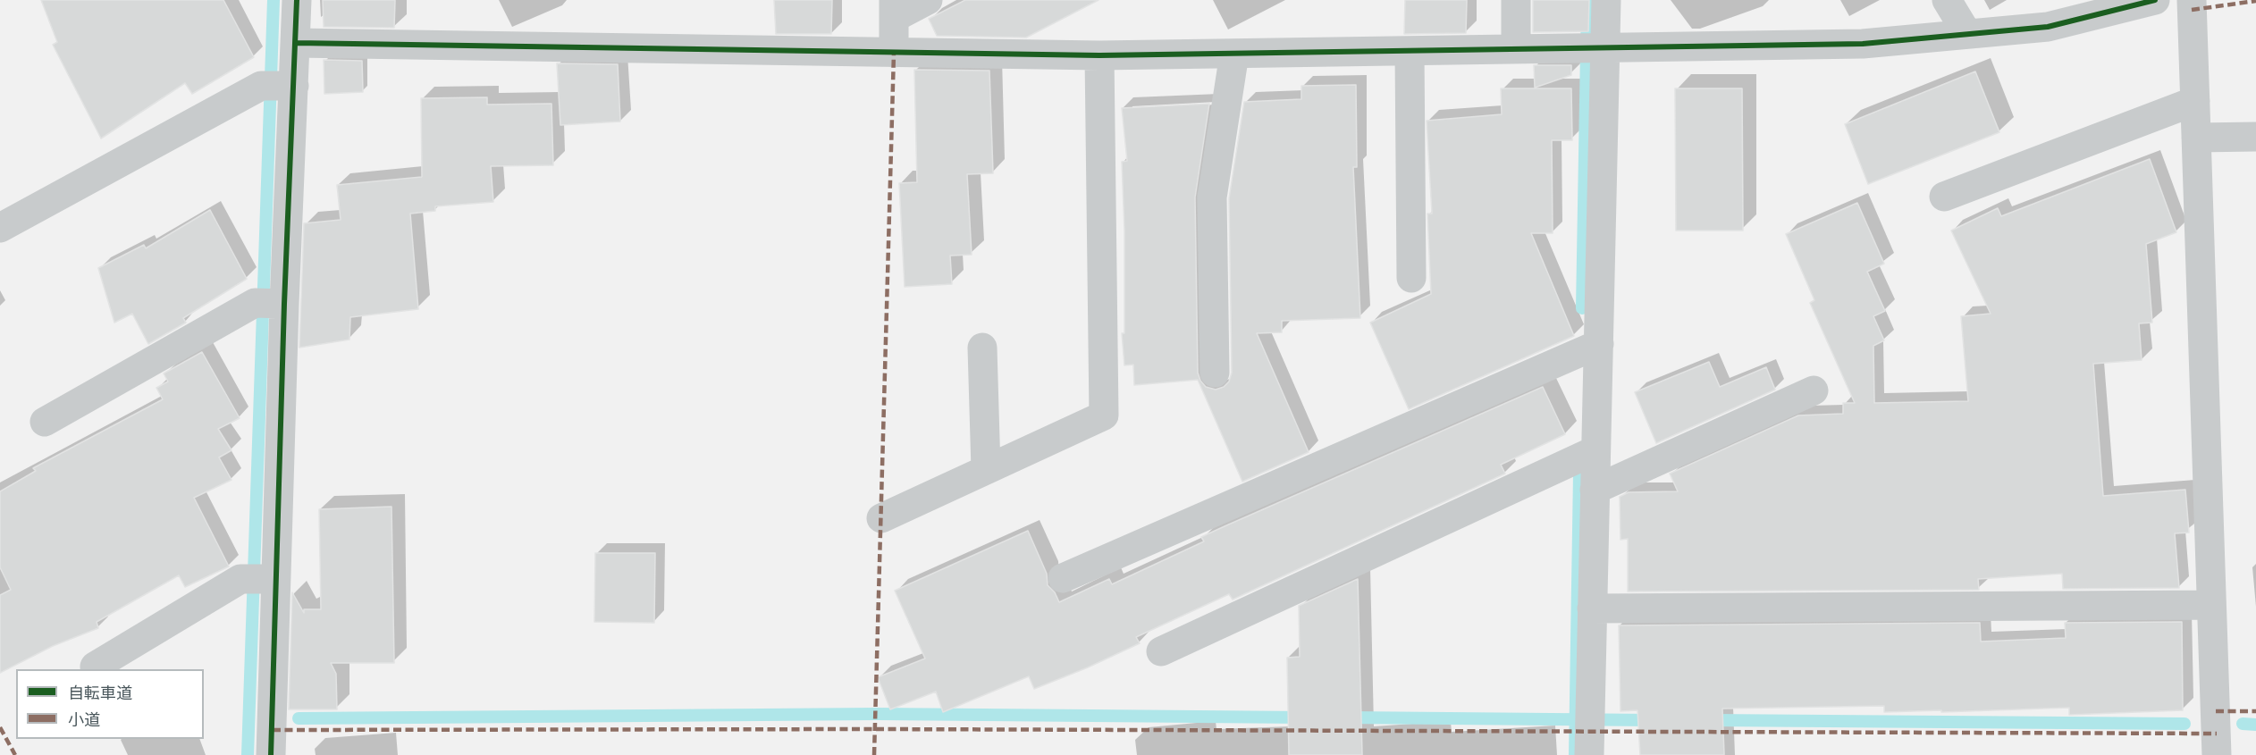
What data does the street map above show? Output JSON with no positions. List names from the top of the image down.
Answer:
{
  "legend": ["自転車道", "小道"]
}
